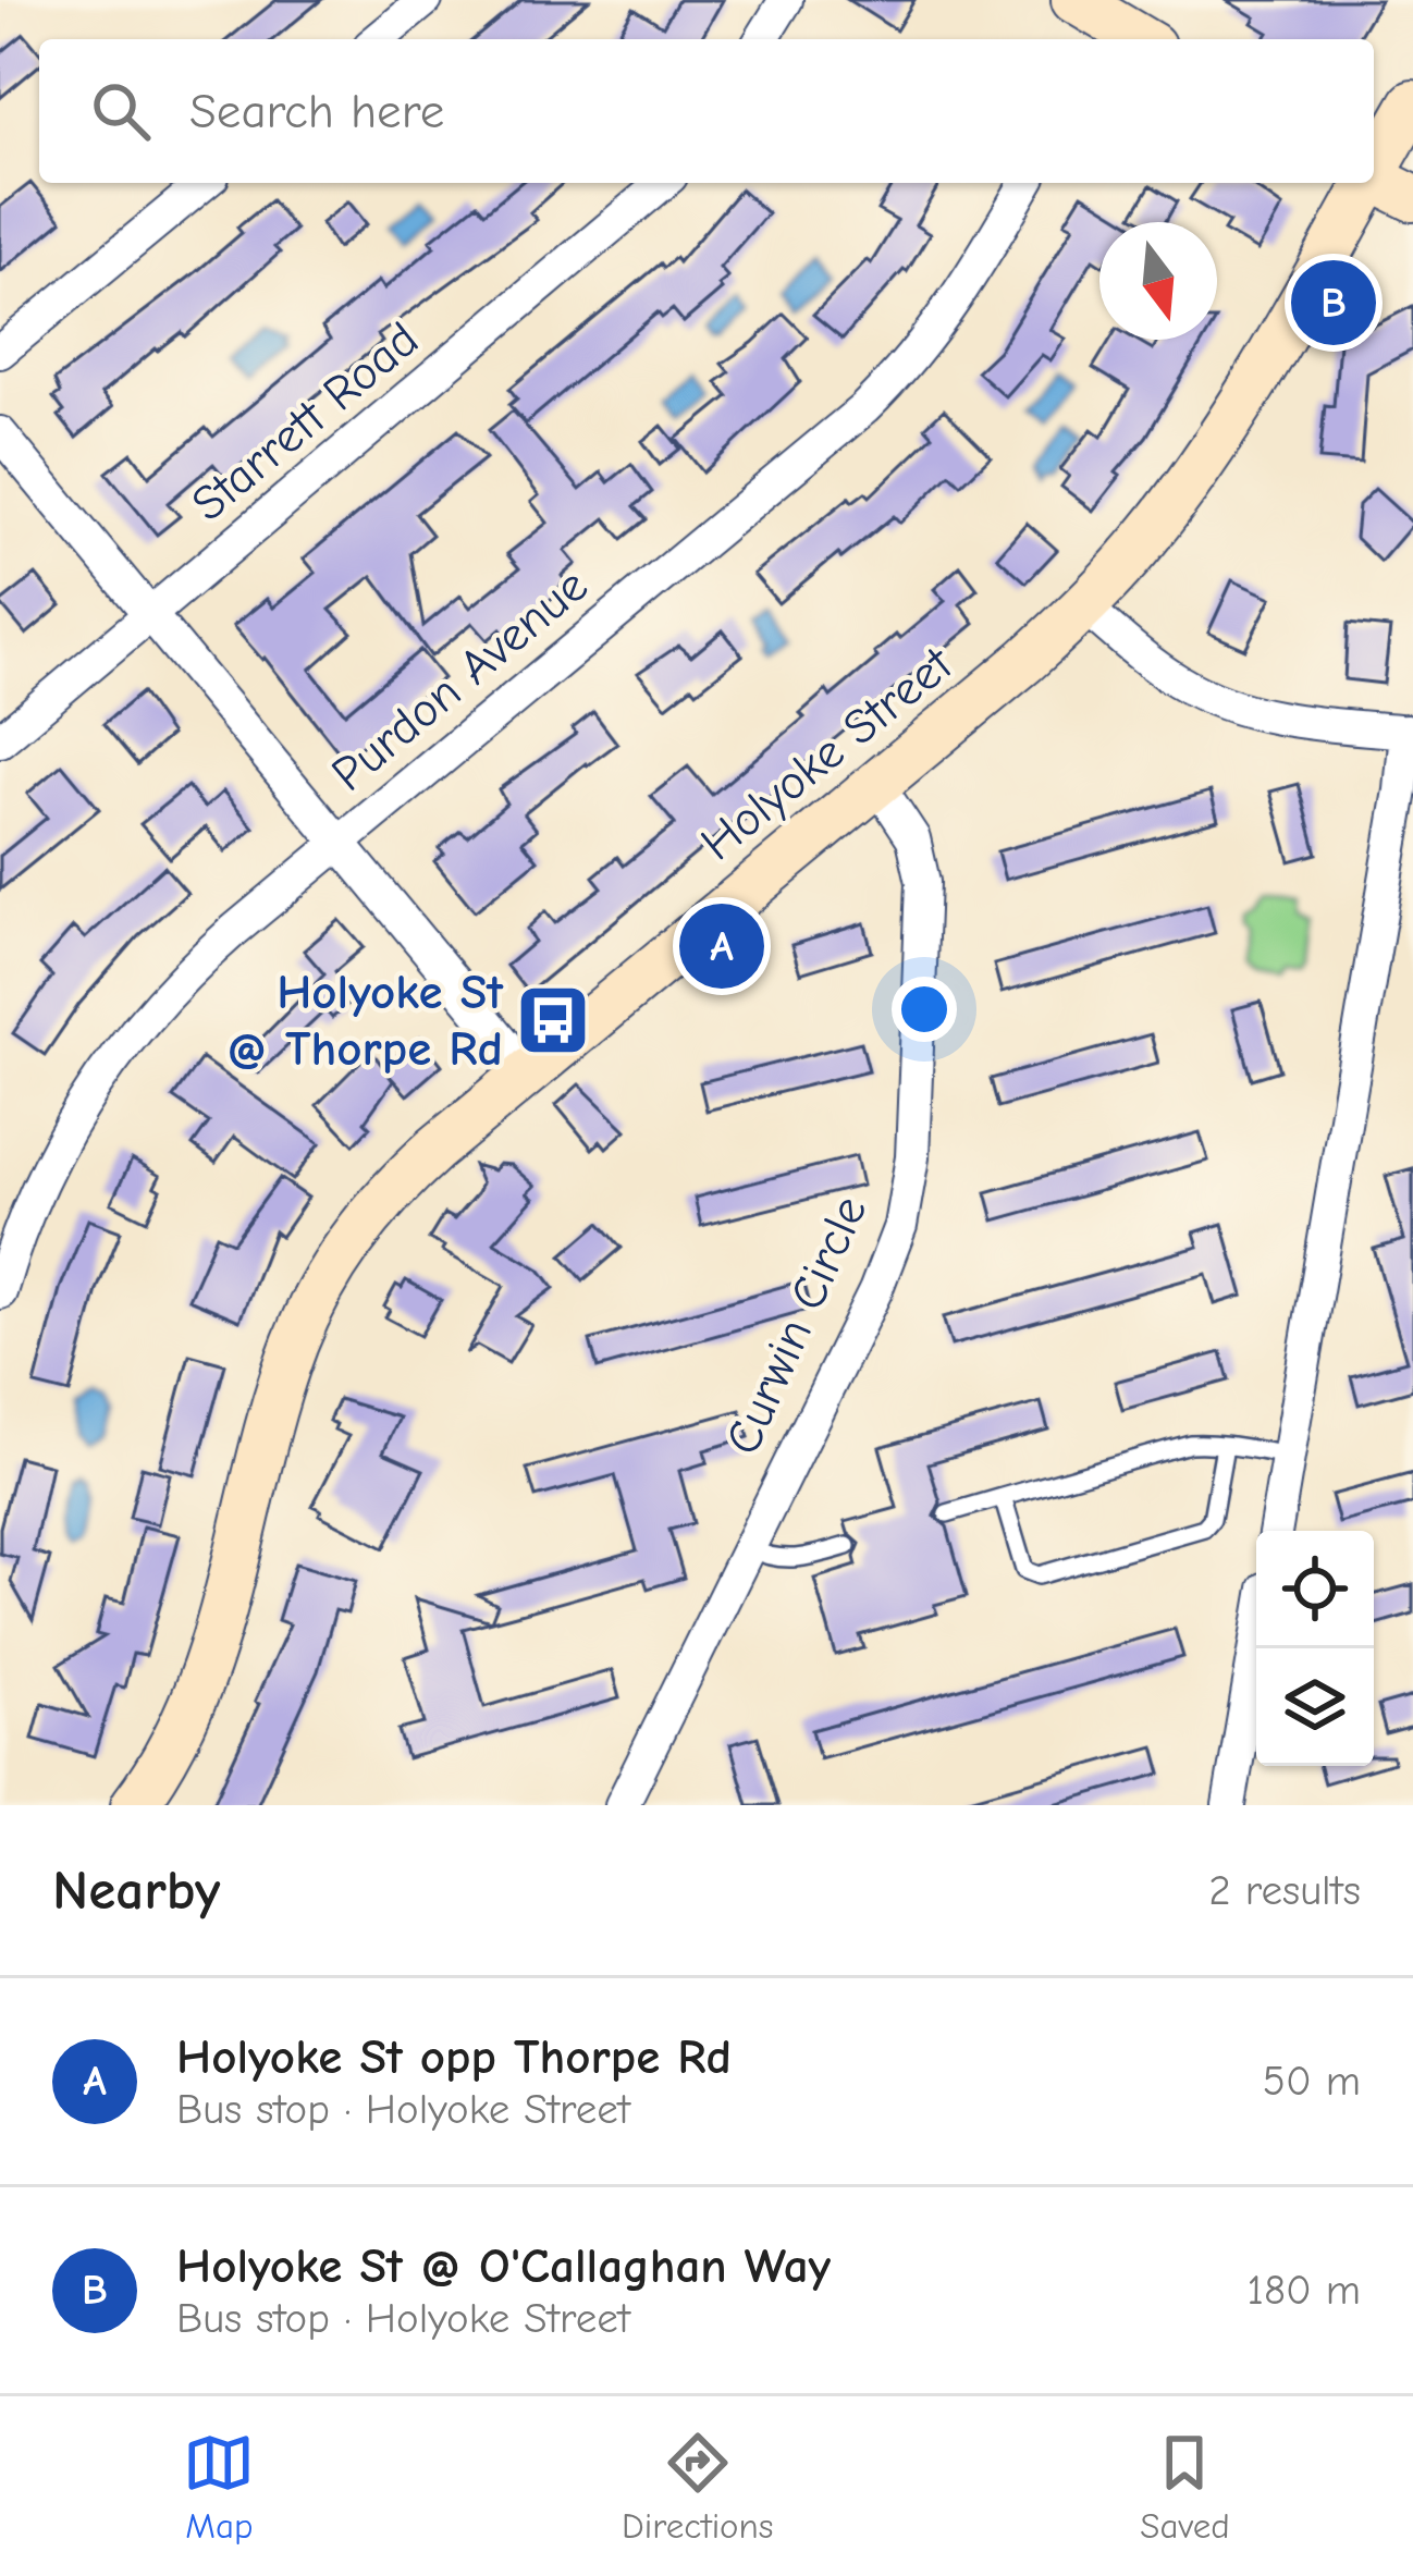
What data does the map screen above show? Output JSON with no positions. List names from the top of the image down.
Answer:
{
  "streets": {
    "main road": ["Holyoke Street"],
    "street": ["Starrett Road", "Purdon Avenue", "Curwin Circle"]
  },
  "crossings": [
    ["Holyoke Street", "Curwin Circle"]
  ],
  "places": {
    "bus stop": ["Holyoke St @ Thorpe Rd"]
  },
  "north": "bottom",
  "page": {
    "search": "Search here",
    "pins": ["B", "A"],
    "heading": ["Nearby", "2 results"],
    "list": [
      {
        "mark": "A",
        "name": "Holyoke St opp Thorpe Rd",
        "note": "Bus stop · Holyoke Street",
        "value": "50 m"
      },
      {
        "mark": "B",
        "name": "Holyoke St @ O'Callaghan Way",
        "note": "Bus stop · Holyoke Street",
        "value": "180 m"
      }
    ],
    "nav": ["Map", "Directions", "Saved"]
  }
}
